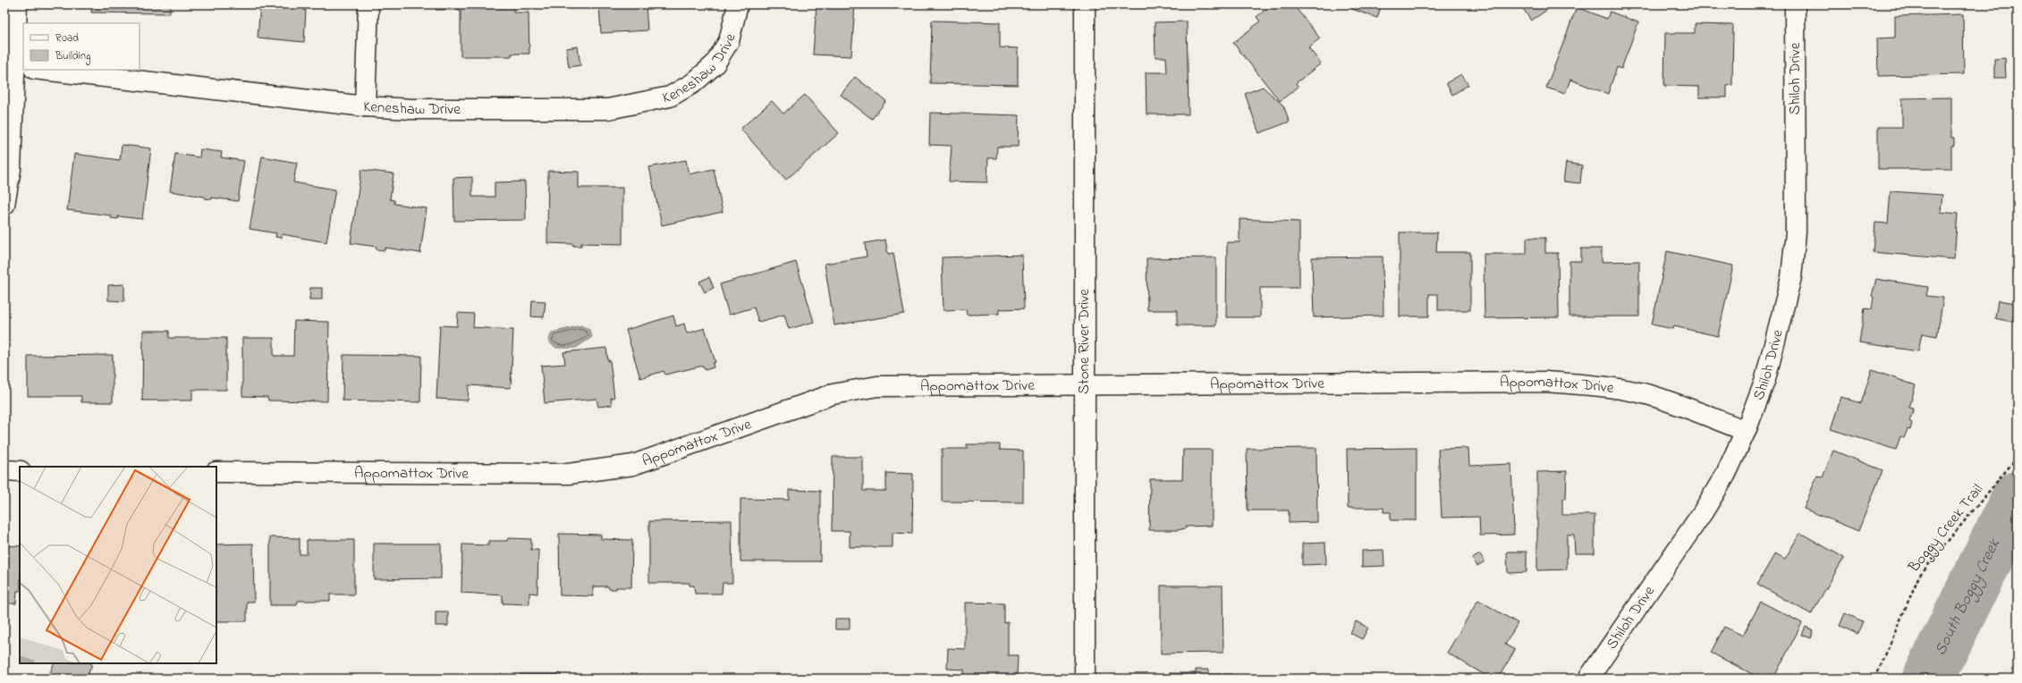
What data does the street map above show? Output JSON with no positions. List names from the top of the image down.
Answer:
{
  "streets": {
    "street": [
      "Keneshaw Drive",
      "Shiloh Drive",
      "Stone River Drive",
      "Appomattox Drive"
    ],
    "path": ["Boggy Creek Trail"]
  },
  "crossings": [
    ["Shiloh Drive", "Appomattox Drive"],
    ["Stone River Drive", "Appomattox Drive"]
  ],
  "water": ["South Boggy Creek"],
  "legend": ["Road", "Building"]
}
